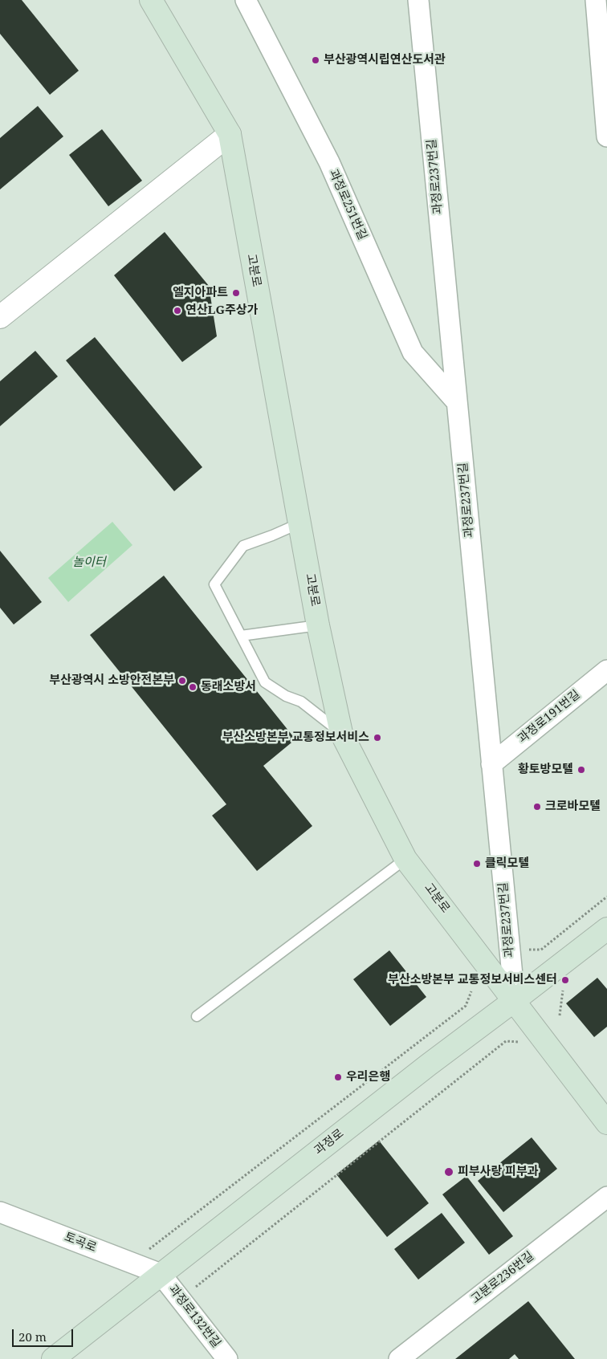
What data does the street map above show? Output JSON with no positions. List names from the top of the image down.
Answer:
{
  "streets": {
    "main road": ["고분로", "과정로"],
    "street": [
      "과정로237번길",
      "과정로251번길",
      "과정로191번길",
      "토곡로",
      "고분로236번길",
      "과정로132번길"
    ]
  },
  "crossings": [
    ["과정로237번길", "과정로251번길"],
    ["과정로237번길", "고분로"],
    ["과정로237번길", "과정로191번길"],
    ["과정로237번길", "과정로"],
    ["고분로", "과정로"],
    ["과정로", "토곡로"],
    ["과정로", "과정로132번길"],
    ["토곡로", "과정로132번길"]
  ],
  "parks": ["놀이터"],
  "places": [
    "부산광역시립연산도서관",
    "엘지아파트",
    "연산LG주상가",
    "부산광역시 소방안전본부",
    "동래소방서",
    "부산소방본부 교통정보서비스",
    "황토방모텔",
    "크로바모텔",
    "클릭모텔",
    "부산소방본부 교통정보서비스센터",
    "우리은행",
    "피부사랑 피부과"
  ],
  "scale_bar": "20 m"
}
